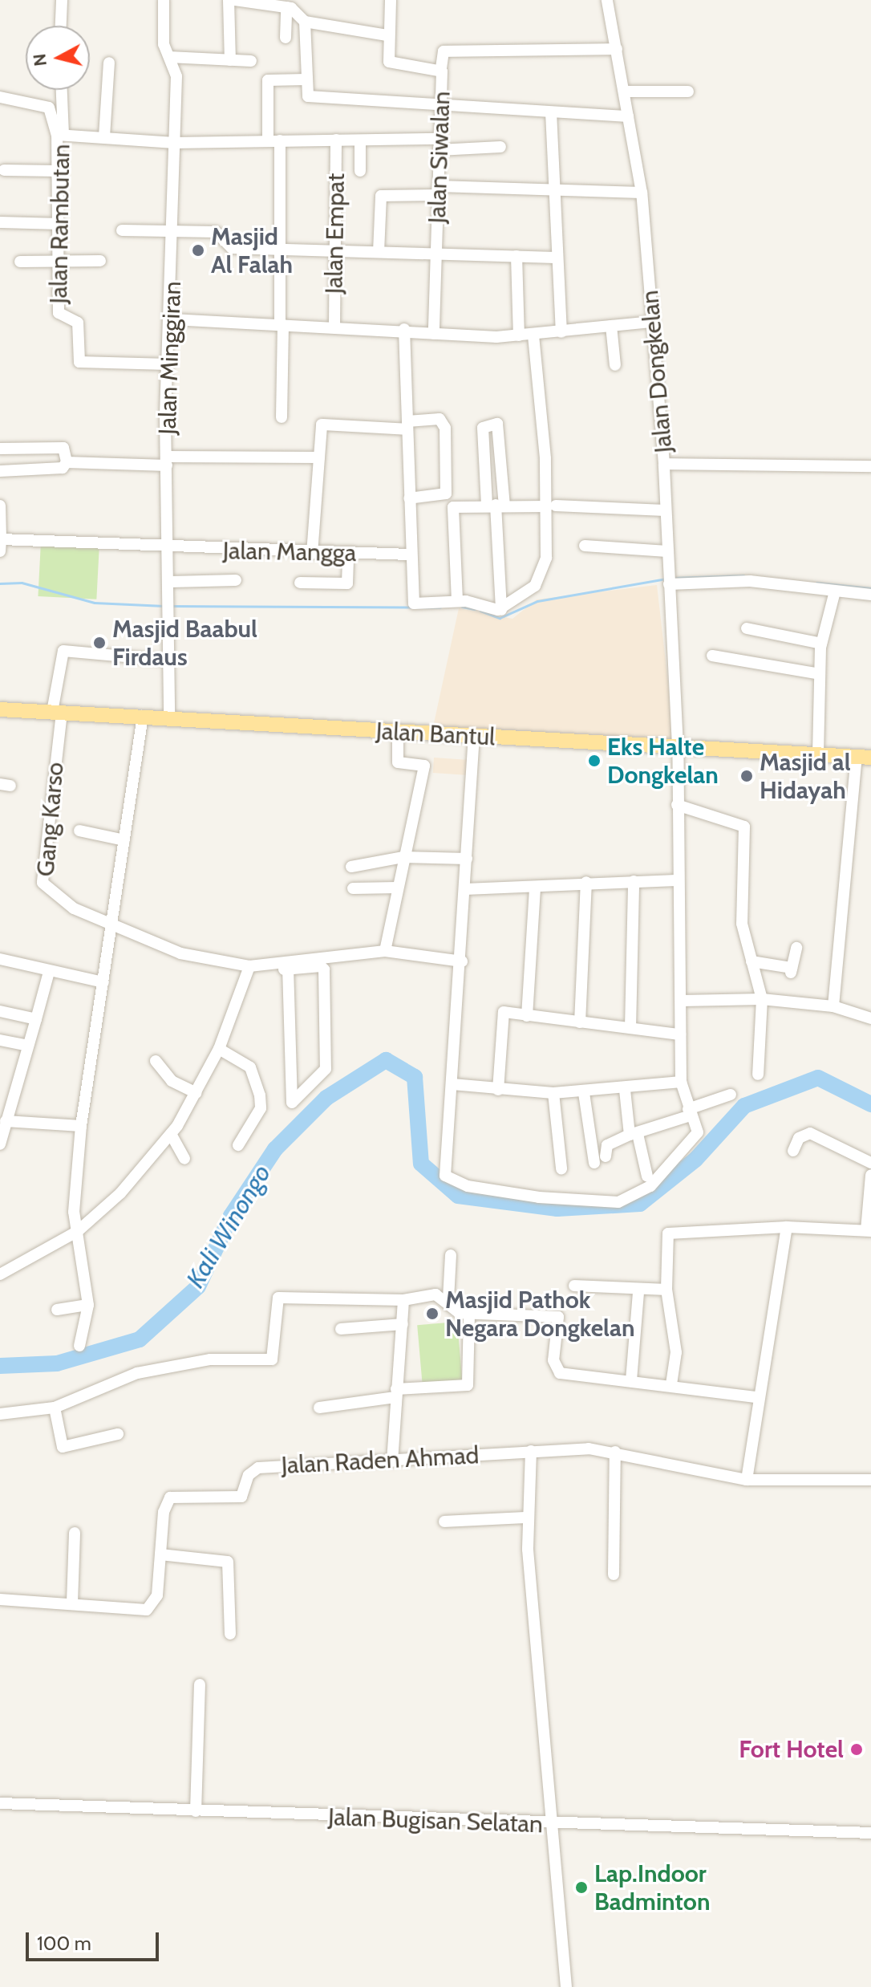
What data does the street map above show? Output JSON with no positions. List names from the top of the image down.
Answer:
{
  "streets": {
    "main road": ["Jalan Bantul"],
    "street": [
      "Jalan Siwalan",
      "Jalan Rambutan",
      "Jalan Empat",
      "Jalan Minggiran",
      "Jalan Dongkelan",
      "Jalan Mangga",
      "Gang Karso",
      "Jalan Raden Ahmad",
      "Jalan Bugisan Selatan"
    ]
  },
  "crossings": [
    ["Jalan Siwalan", "Jalan Rambutan"],
    ["Jalan Rambutan", "Jalan Empat"],
    ["Jalan Rambutan", "Jalan Minggiran"],
    ["Jalan Minggiran", "Jalan Mangga"],
    ["Jalan Minggiran", "Jalan Bantul"],
    ["Jalan Dongkelan", "Jalan Bantul"],
    ["Jalan Bantul", "Gang Karso"]
  ],
  "water": ["Kali Winongo"],
  "places": [
    "Masjid Al Falah",
    "Masjid Baabul Firdaus",
    "Eks Halte Dongkelan",
    "Masjid al Hidayah",
    "Masjid Pathok Negara Dongkelan",
    "Fort Hotel",
    "Lap.Indoor Badminton"
  ],
  "scale_bar": "100 m",
  "north": "left"
}
